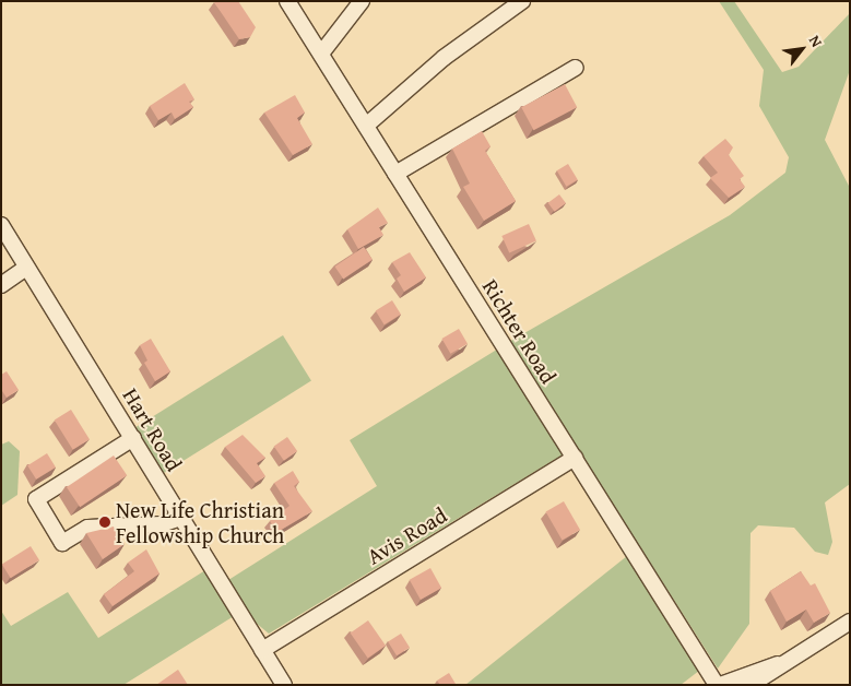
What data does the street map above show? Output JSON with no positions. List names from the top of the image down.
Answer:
{
  "streets": {
    "street": ["Richter Road", "Hart Road", "Avis Road"]
  },
  "crossings": [
    ["Richter Road", "Avis Road"],
    ["Hart Road", "Avis Road"]
  ],
  "places": ["New Life Christian Fellowship Church"],
  "north": "top right"
}
